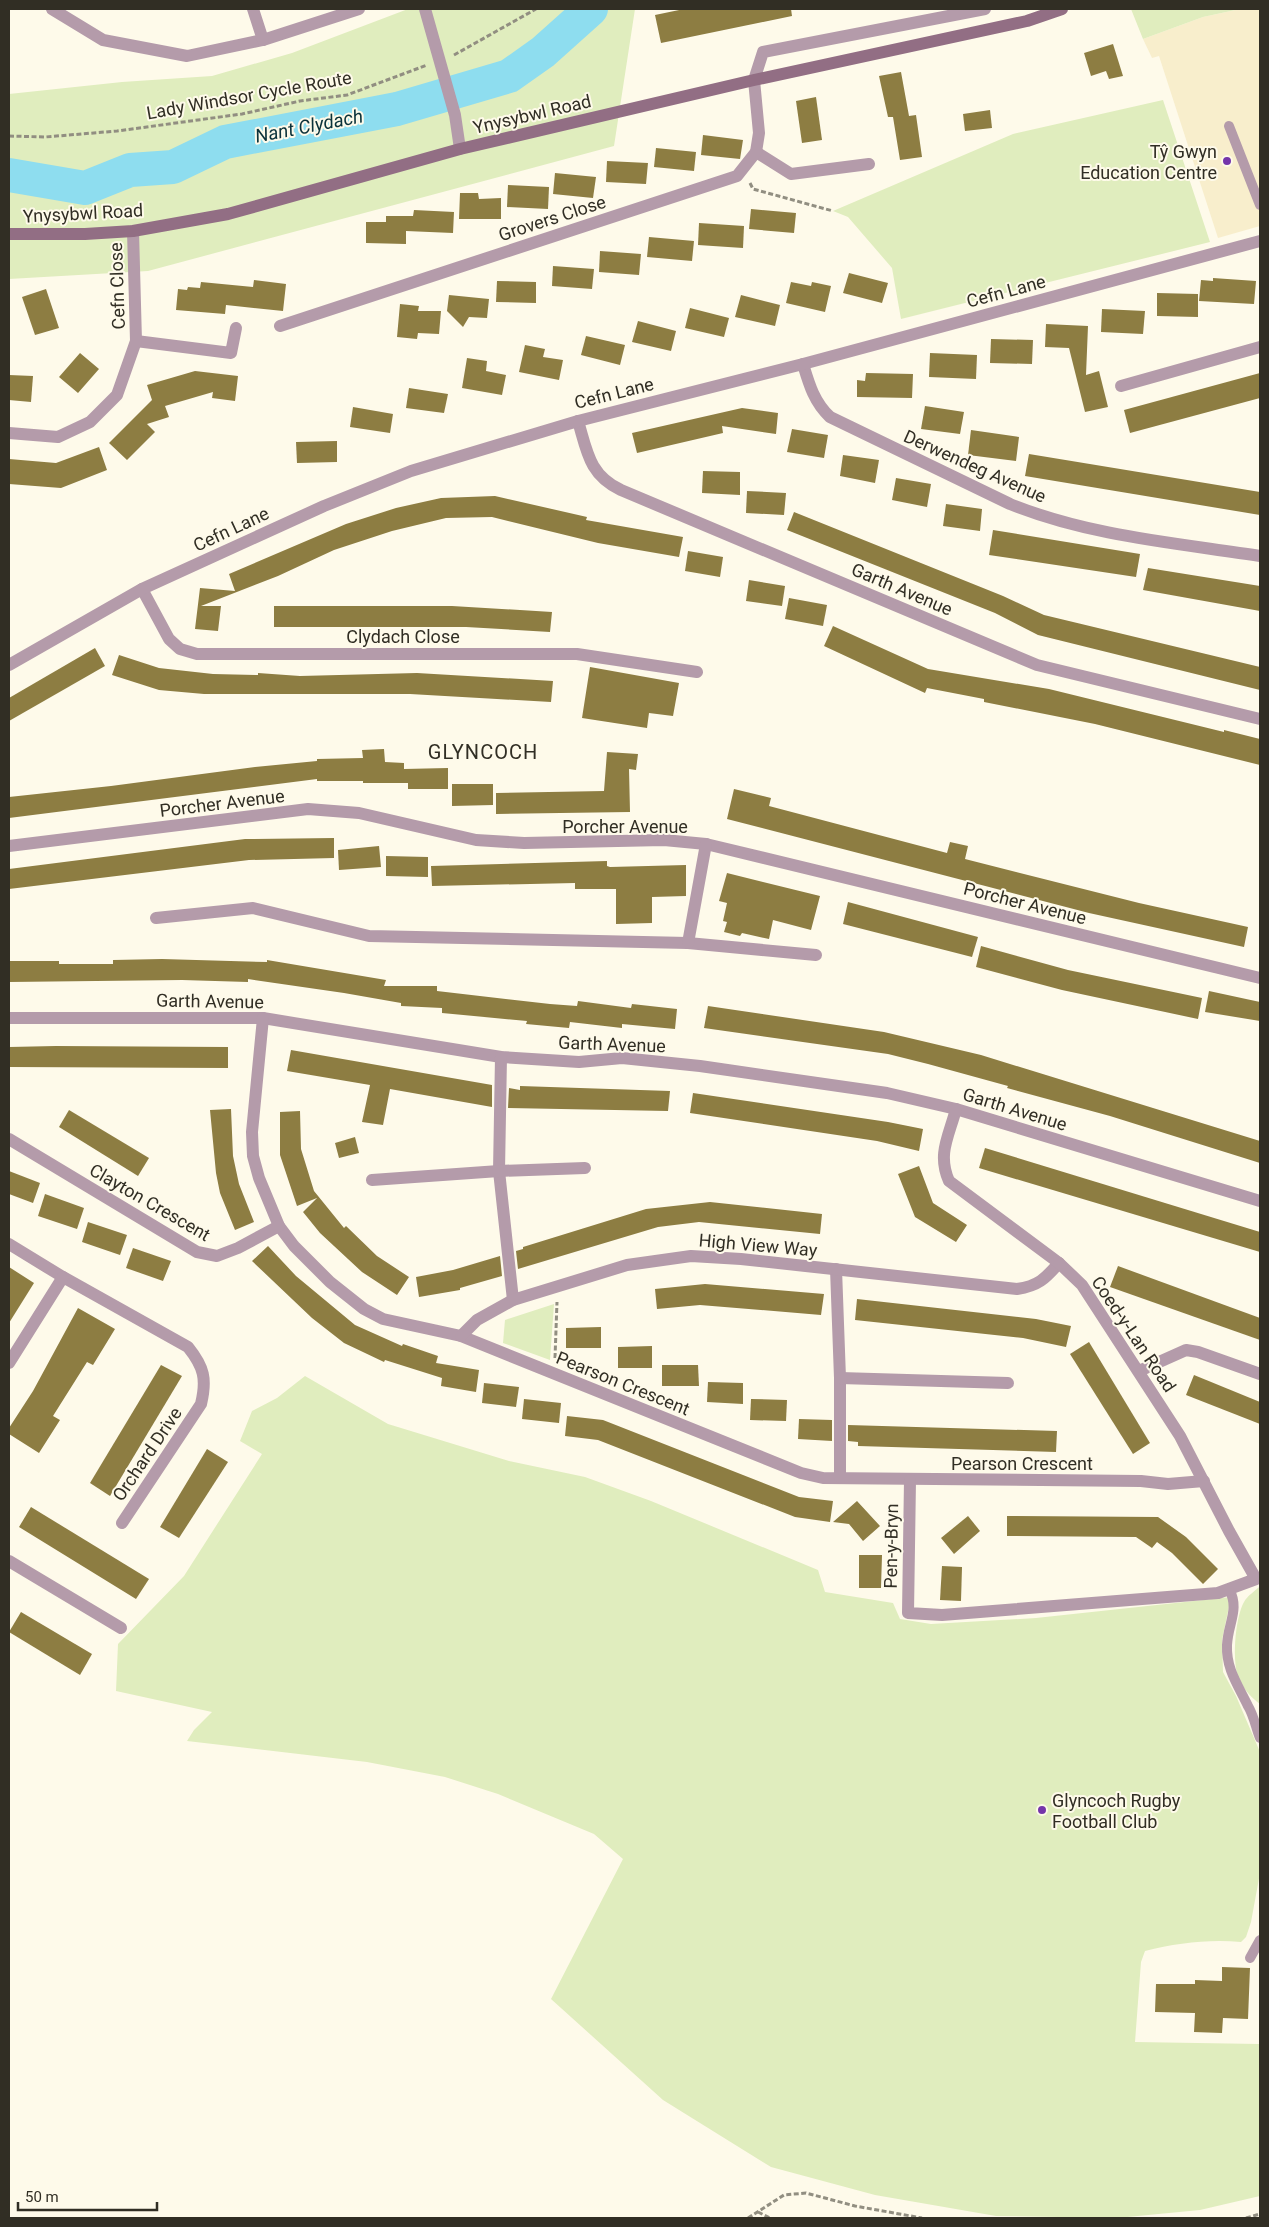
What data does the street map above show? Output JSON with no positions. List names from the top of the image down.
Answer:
{
  "streets": {
    "main road": ["Ynysybwl Road"],
    "street": [
      "Grovers Close",
      "Cefn Close",
      "Cefn Lane",
      "Derwendeg Avenue",
      "Garth Avenue",
      "Clydach Close",
      "Porcher Avenue",
      "Clayton Crescent",
      "High View Way",
      "Coed-y-Lan Road",
      "Pearson Crescent",
      "Orchard Drive",
      "Pen-y-Bryn"
    ],
    "path": ["Lady Windsor Cycle Route"]
  },
  "crossings": [
    ["Ynysybwl Road", "Cefn Close"],
    ["Cefn Lane", "Derwendeg Avenue"],
    ["Cefn Lane", "Garth Avenue"],
    ["Cefn Lane", "Clydach Close"],
    ["Garth Avenue", "Coed-y-Lan Road"],
    ["Garth Avenue", "Pearson Crescent"],
    ["Clayton Crescent", "Pearson Crescent"],
    ["High View Way", "Coed-y-Lan Road"],
    ["High View Way", "Pearson Crescent"],
    ["Coed-y-Lan Road", "Pearson Crescent"],
    ["Coed-y-Lan Road", "Pen-y-Bryn"],
    ["Pearson Crescent", "Pen-y-Bryn"]
  ],
  "districts": ["GLYNCOCH"],
  "water": ["Nant Clydach"],
  "places": ["Tŷ Gwyn Education Centre", "Glyncoch Rugby Football Club"],
  "scale_bar": "50 m"
}
